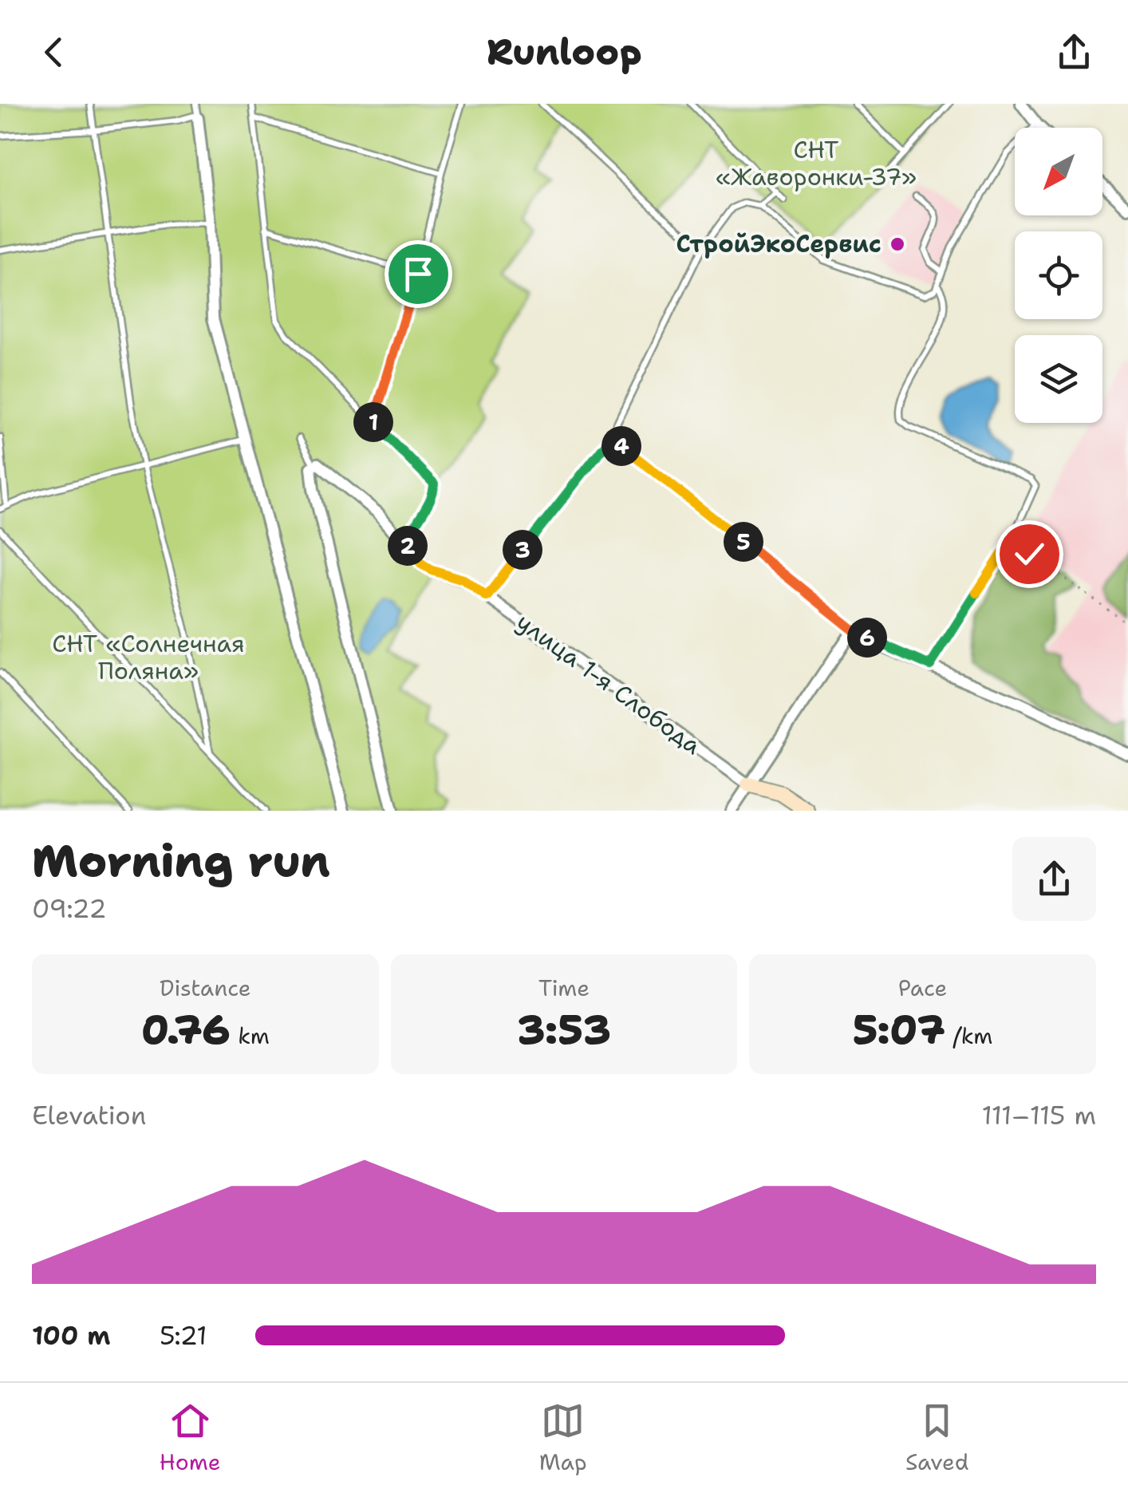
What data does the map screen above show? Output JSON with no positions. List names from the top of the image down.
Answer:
{
  "streets": {
    "street": ["улица 1-я Слобода"]
  },
  "parks": ["СНТ «Жаворонки-37»", "СНТ «Солнечная Поляна»"],
  "places": ["СтройЭкоСервис"],
  "north": "bottom left",
  "page": {
    "header": "Runloop",
    "pins": [
      "1",
      "4",
      "5",
      "2",
      "3",
      "6"
    ],
    "heading": ["Morning run", "09:22"],
    "stats": [
      ["Distance", "0.76 km"],
      ["Time", "3:53"],
      ["Pace", "5:07 /km"]
    ],
    "chart": ["Elevation", "111–115 m"],
    "list": [
      {
        "name": "100 m",
        "note": "5:21"
      }
    ],
    "tabs": ["Home", "Map", "Saved"]
  }
}
